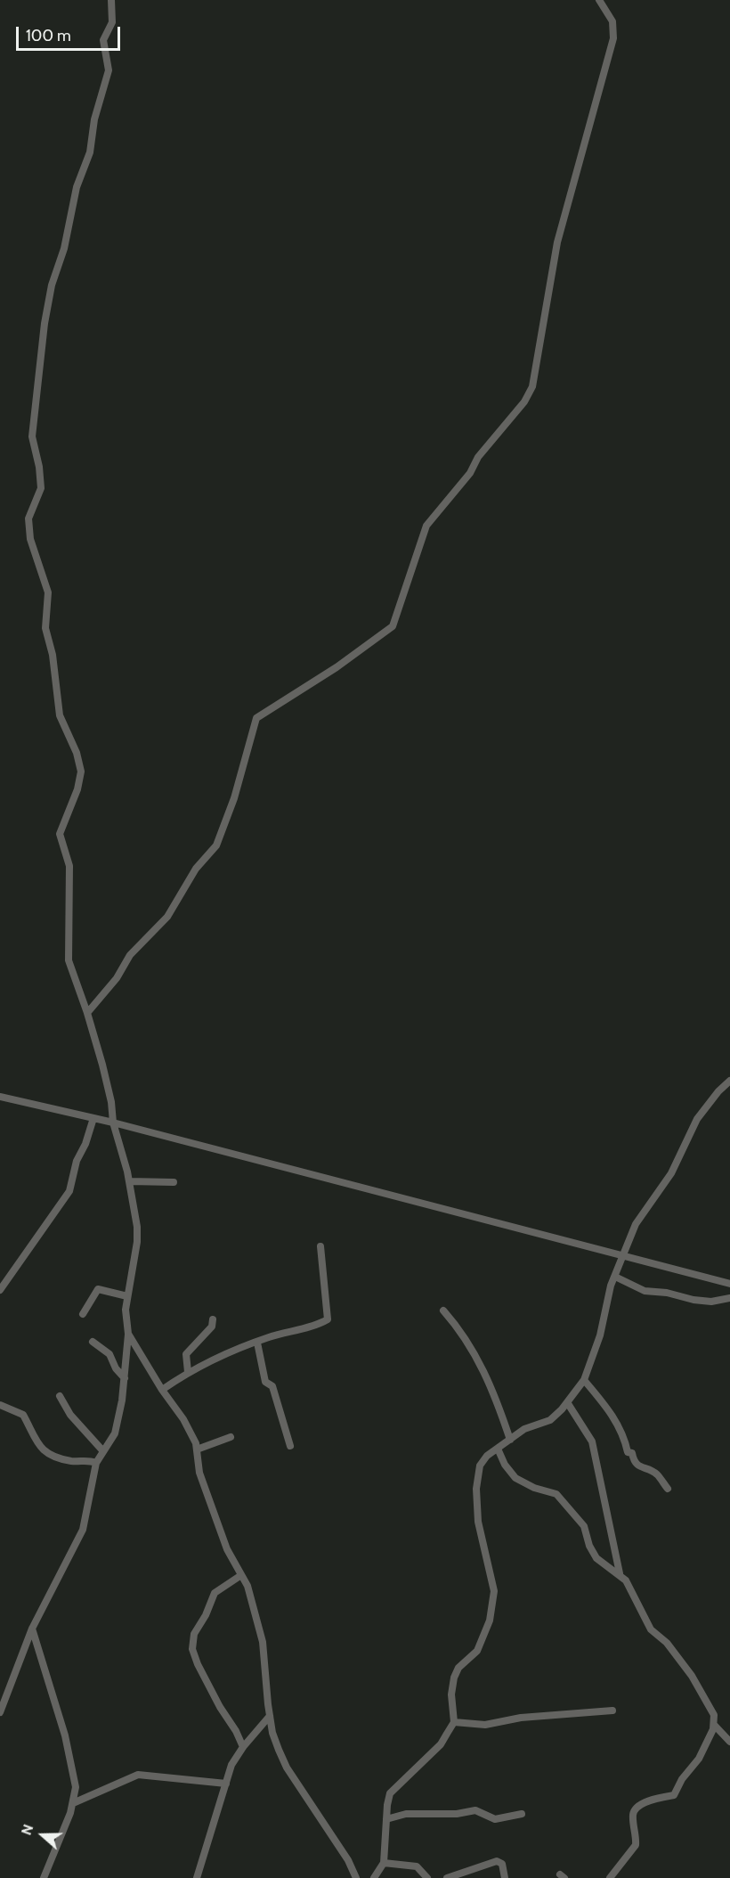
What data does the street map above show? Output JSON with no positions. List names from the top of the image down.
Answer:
{
  "scale_bar": "100 m",
  "north": "left"
}
